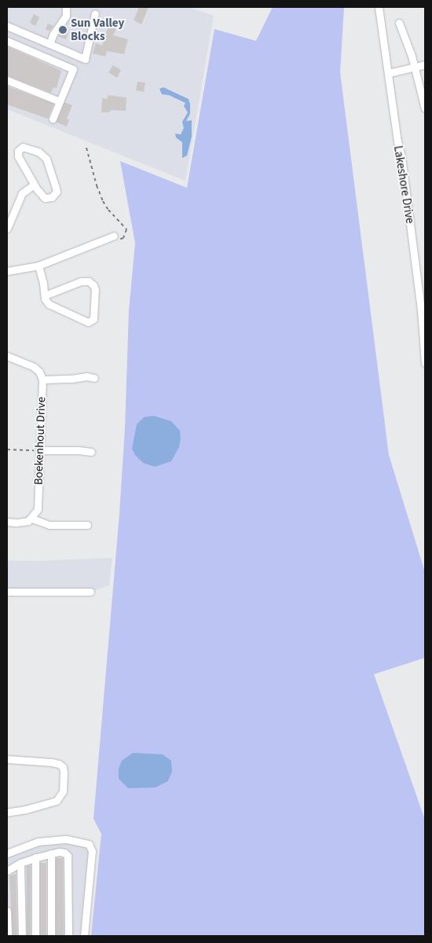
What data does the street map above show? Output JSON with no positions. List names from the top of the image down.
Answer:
{
  "streets": {
    "street": ["Lakeshore Drive", "Boekenhout Drive"]
  },
  "places": ["Sun Valley Blocks"]
}
